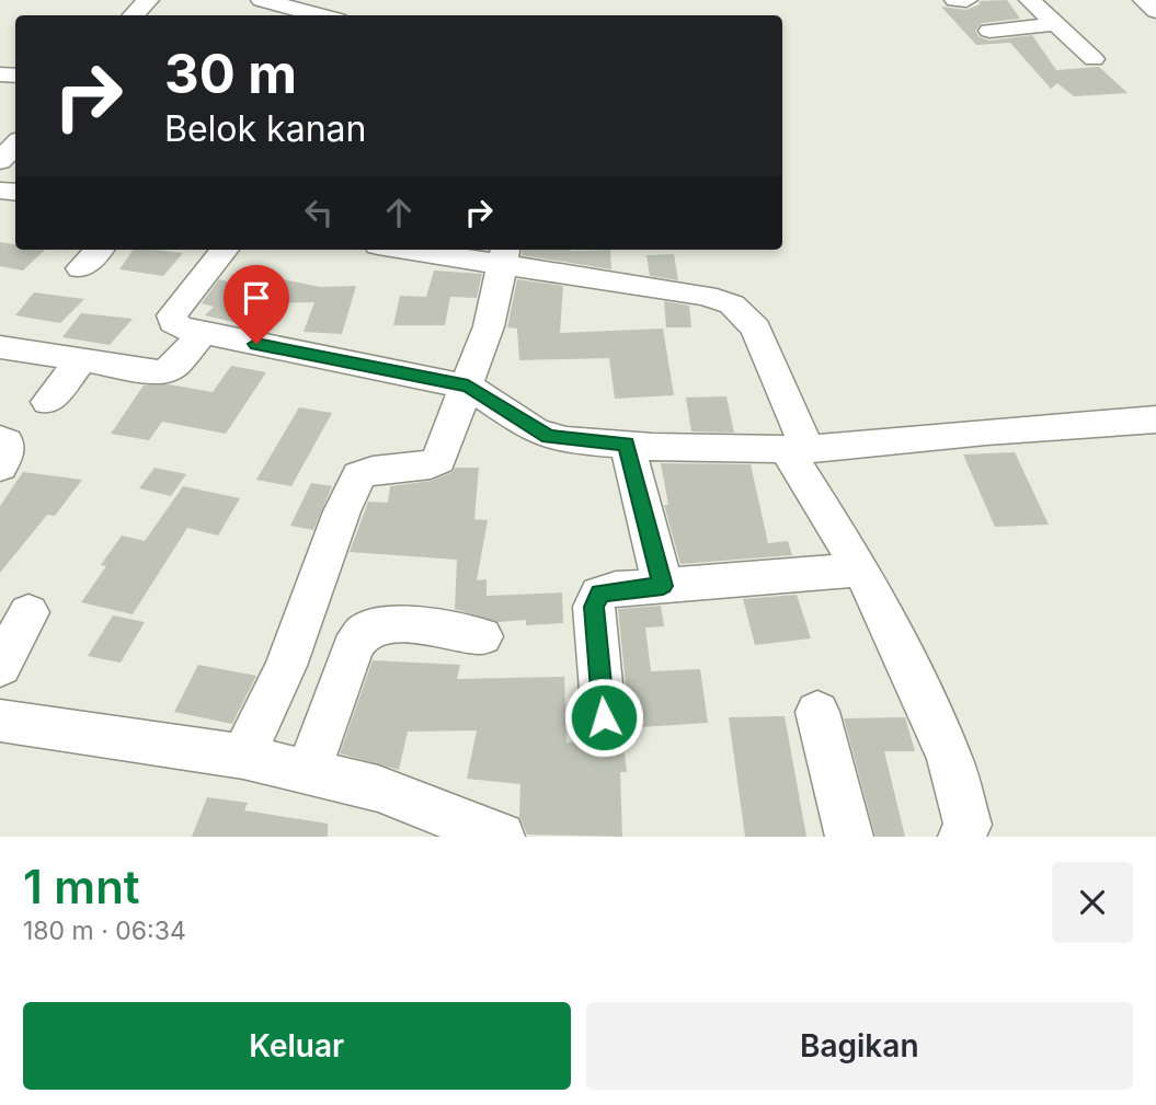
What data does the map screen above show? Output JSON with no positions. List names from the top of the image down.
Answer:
{
  "page": {
    "turn": ["30 m", "Belok kanan"],
    "heading": ["1 mnt", "180 m · 06:34"],
    "buttons": ["Keluar", "Bagikan"]
  }
}
